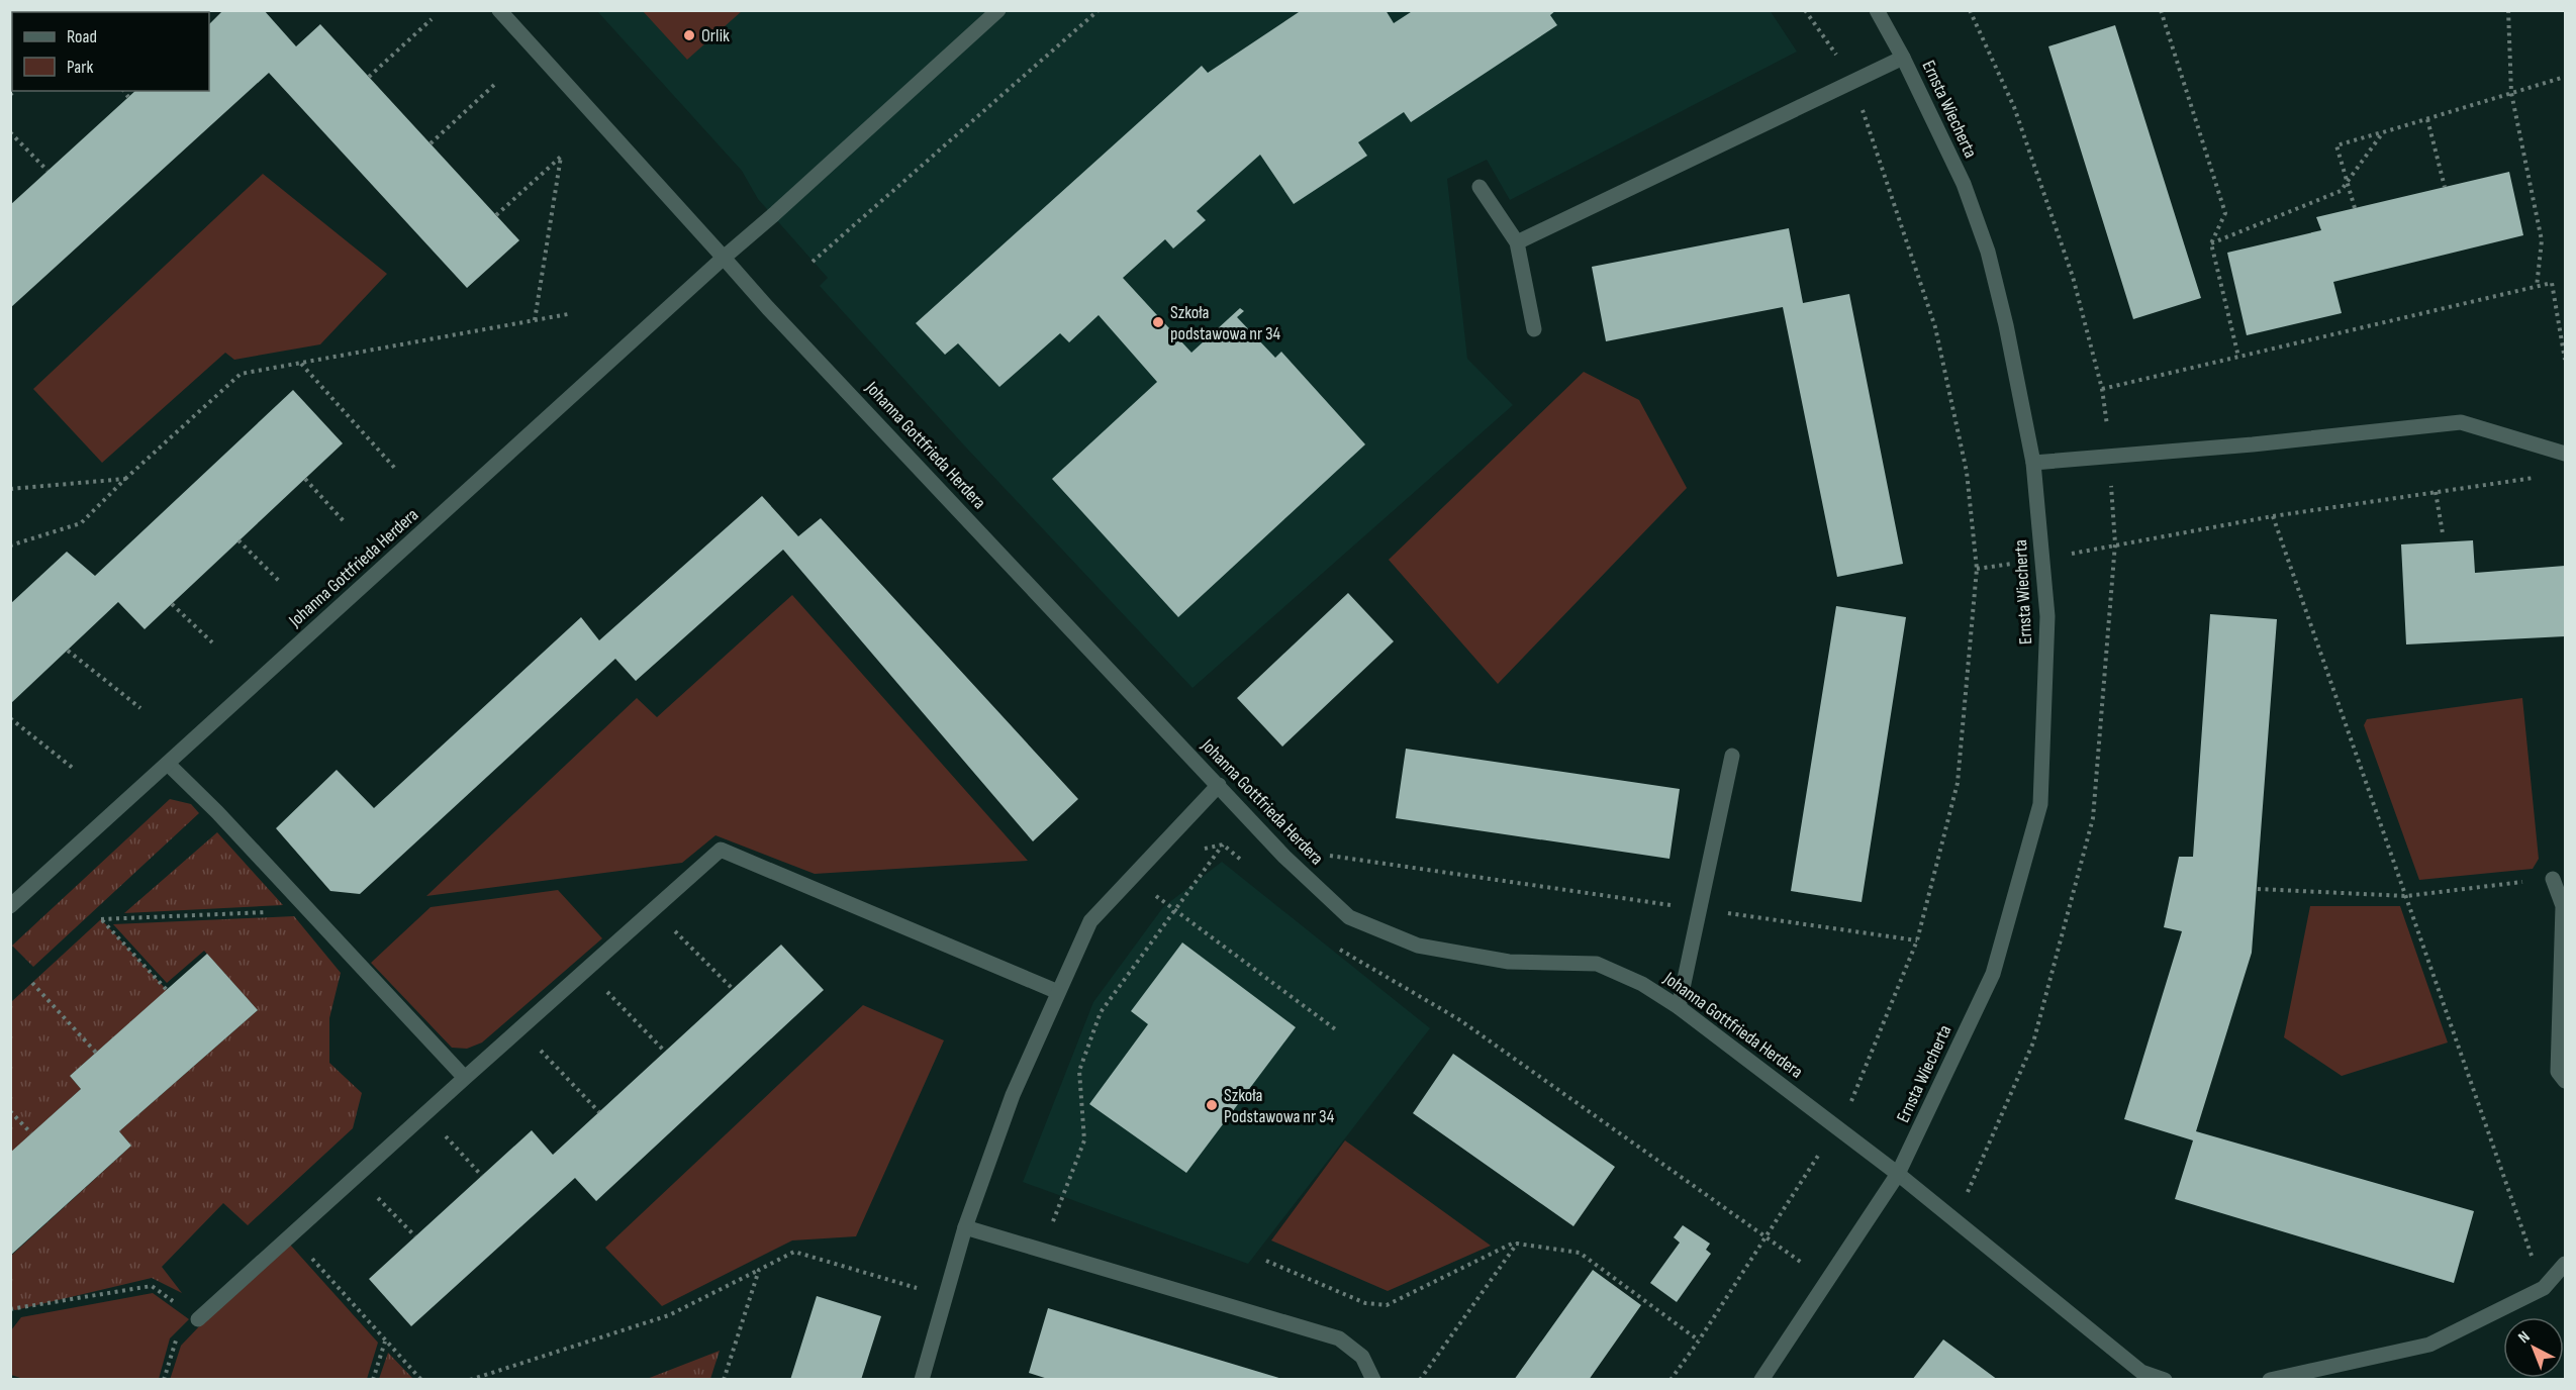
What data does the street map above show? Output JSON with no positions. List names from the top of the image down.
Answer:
{
  "streets": {
    "street": ["Ernsta Wiecherta", "Johanna Gottfrieda Herdera"]
  },
  "crossings": [
    ["Ernsta Wiecherta", "Johanna Gottfrieda Herdera"]
  ],
  "places": ["Orlik", "Szkoła podstawowa nr 34", "Szkoła Podstawowa nr 34"],
  "legend": ["Road", "Park"],
  "north": "top left"
}
